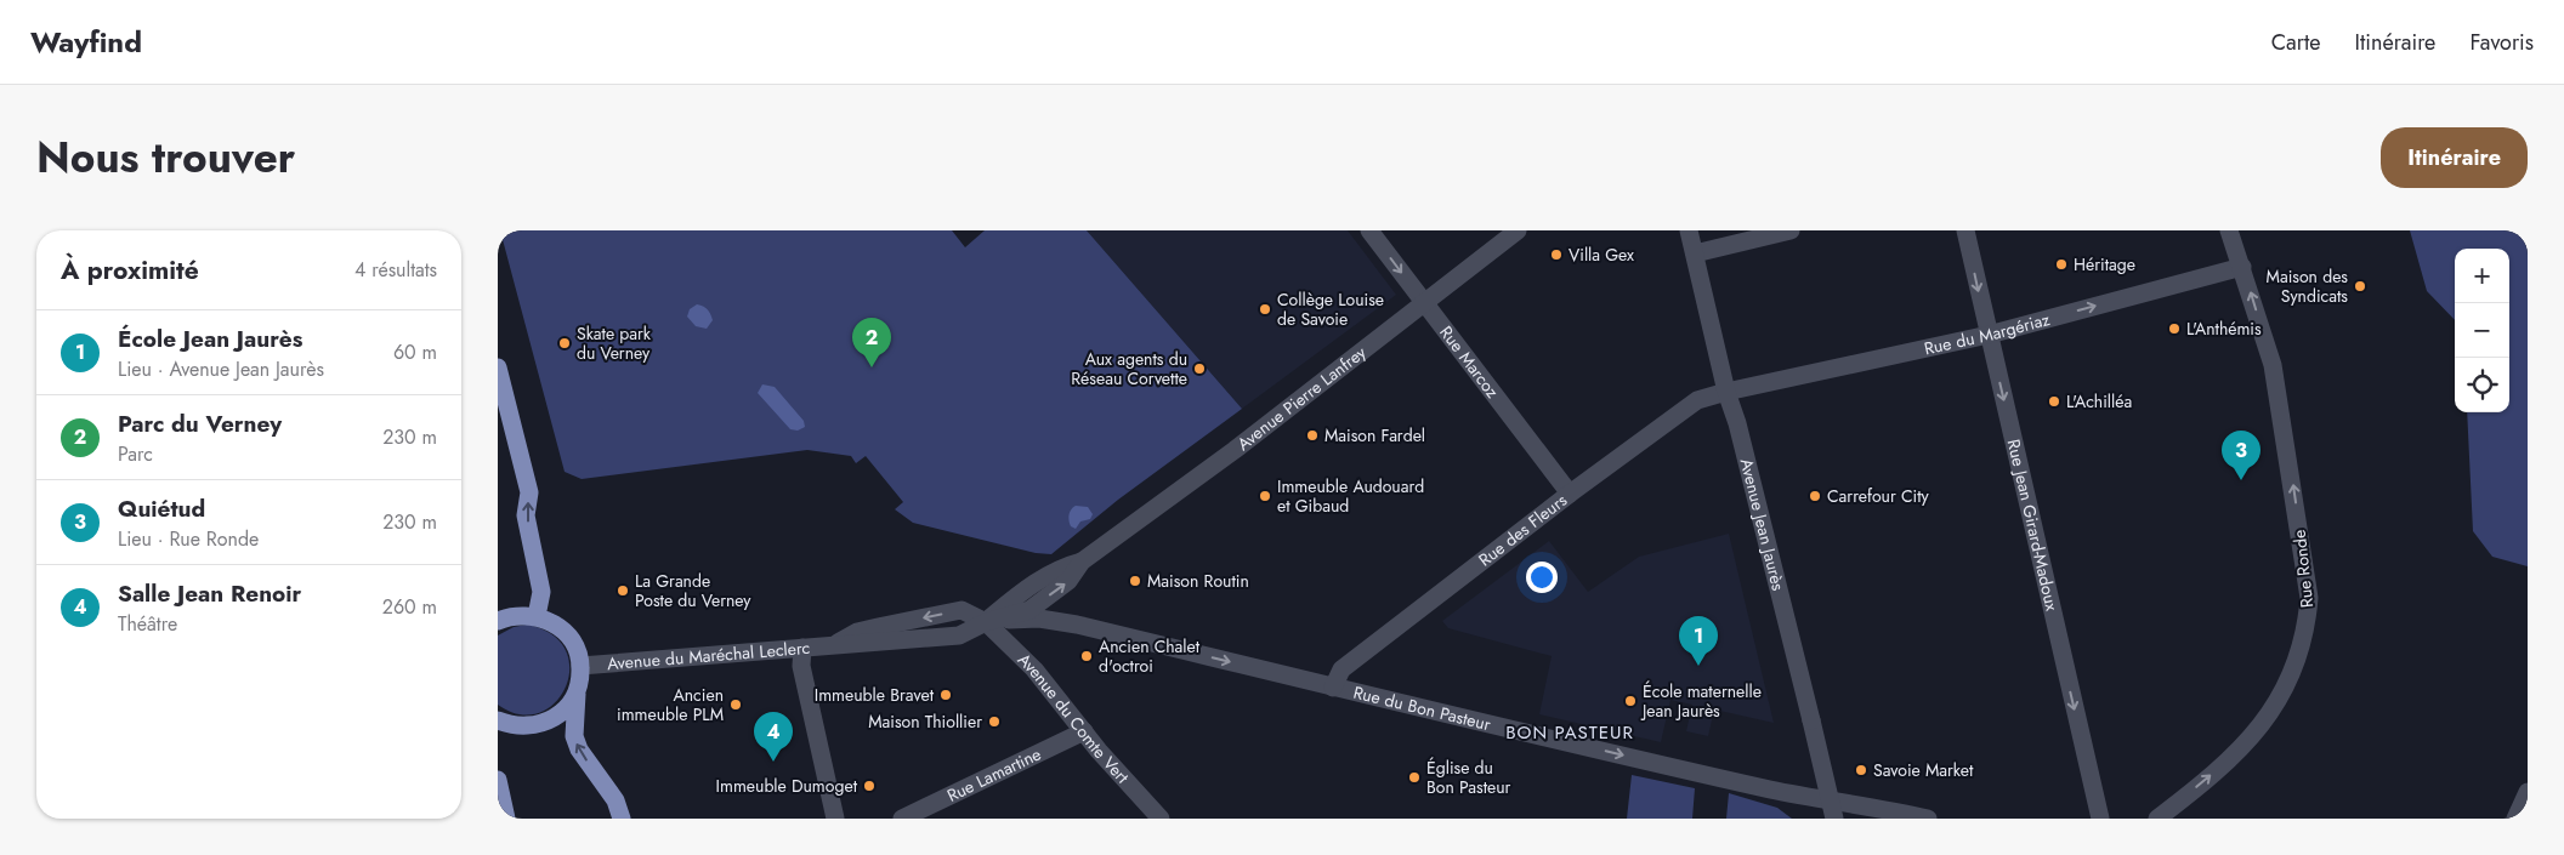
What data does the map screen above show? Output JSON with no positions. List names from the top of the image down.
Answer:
{
  "streets": {
    "street": [
      "Rue du Margériaz",
      "Rue Marcoz",
      "Avenue Pierre Lanfrey",
      "Avenue Jean Jaurès",
      "Rue Jean Girard-Madoux",
      "Rue des Fleurs",
      "Rue Ronde",
      "Avenue du Maréchal Leclerc",
      "Rue du Bon Pasteur",
      "Avenue du Comte Vert",
      "Rue Lamartine"
    ]
  },
  "crossings": [
    ["Rue du Margériaz", "Avenue Jean Jaurès"],
    ["Rue du Margériaz", "Rue Jean Girard-Madoux"],
    ["Rue du Margériaz", "Rue des Fleurs"],
    ["Rue du Margériaz", "Rue Ronde"],
    ["Rue Marcoz", "Avenue Pierre Lanfrey"],
    ["Rue Marcoz", "Rue des Fleurs"],
    ["Avenue Pierre Lanfrey", "Avenue du Maréchal Leclerc"],
    ["Avenue Pierre Lanfrey", "Rue du Bon Pasteur"],
    ["Avenue Pierre Lanfrey", "Avenue du Comte Vert"],
    ["Avenue Jean Jaurès", "Rue des Fleurs"],
    ["Avenue Jean Jaurès", "Rue du Bon Pasteur"],
    ["Rue des Fleurs", "Rue du Bon Pasteur"],
    ["Avenue du Maréchal Leclerc", "Rue du Bon Pasteur"],
    ["Avenue du Maréchal Leclerc", "Avenue du Comte Vert"],
    ["Rue du Bon Pasteur", "Avenue du Comte Vert"],
    ["Avenue du Comte Vert", "Rue Lamartine"]
  ],
  "one_way": [
    "Rue du Margériaz",
    "Rue Jean Girard-Madoux",
    "Rue Ronde",
    "Rue du Bon Pasteur"
  ],
  "districts": ["BON PASTEUR"],
  "places": [
    "Villa Gex",
    "Héritage",
    "Maison des Syndicats",
    "Collège Louise de Savoie",
    "L'Anthémis",
    "Skate park du Verney",
    "Aux agents du Réseau Corvette",
    "L'Achilléa",
    "Maison Fardel",
    "Immeuble Audouard et Gibaud",
    "Carrefour City",
    "Maison Routin",
    "La Grande Poste du Verney",
    "Ancien Chalet d'octroi",
    "Immeuble Bravet",
    "École maternelle Jean Jaurès",
    "Ancien immeuble PLM",
    "Maison Thiollier",
    "Savoie Market",
    "Église du Bon Pasteur",
    "Immeuble Dumoget"
  ],
  "page": {
    "header": "Wayfind",
    "nav": ["Carte", "Itinéraire", "Favoris"],
    "title": "Nous trouver",
    "buttons": "Itinéraire",
    "heading": ["À proximité", "4 résultats"],
    "map_buttons": ["+", "−"],
    "list": [
      {
        "mark": "1",
        "name": "École Jean Jaurès",
        "note": "Lieu · Avenue Jean Jaurès",
        "value": "60 m"
      },
      {
        "mark": "2",
        "name": "Parc du Verney",
        "note": "Parc",
        "value": "230 m"
      },
      {
        "mark": "3",
        "name": "Quiétud",
        "note": "Lieu · Rue Ronde",
        "value": "230 m"
      },
      {
        "mark": "4",
        "name": "Salle Jean Renoir",
        "note": "Théâtre",
        "value": "260 m"
      }
    ],
    "pins": [
      "2",
      "3",
      "1",
      "4"
    ]
  }
}
